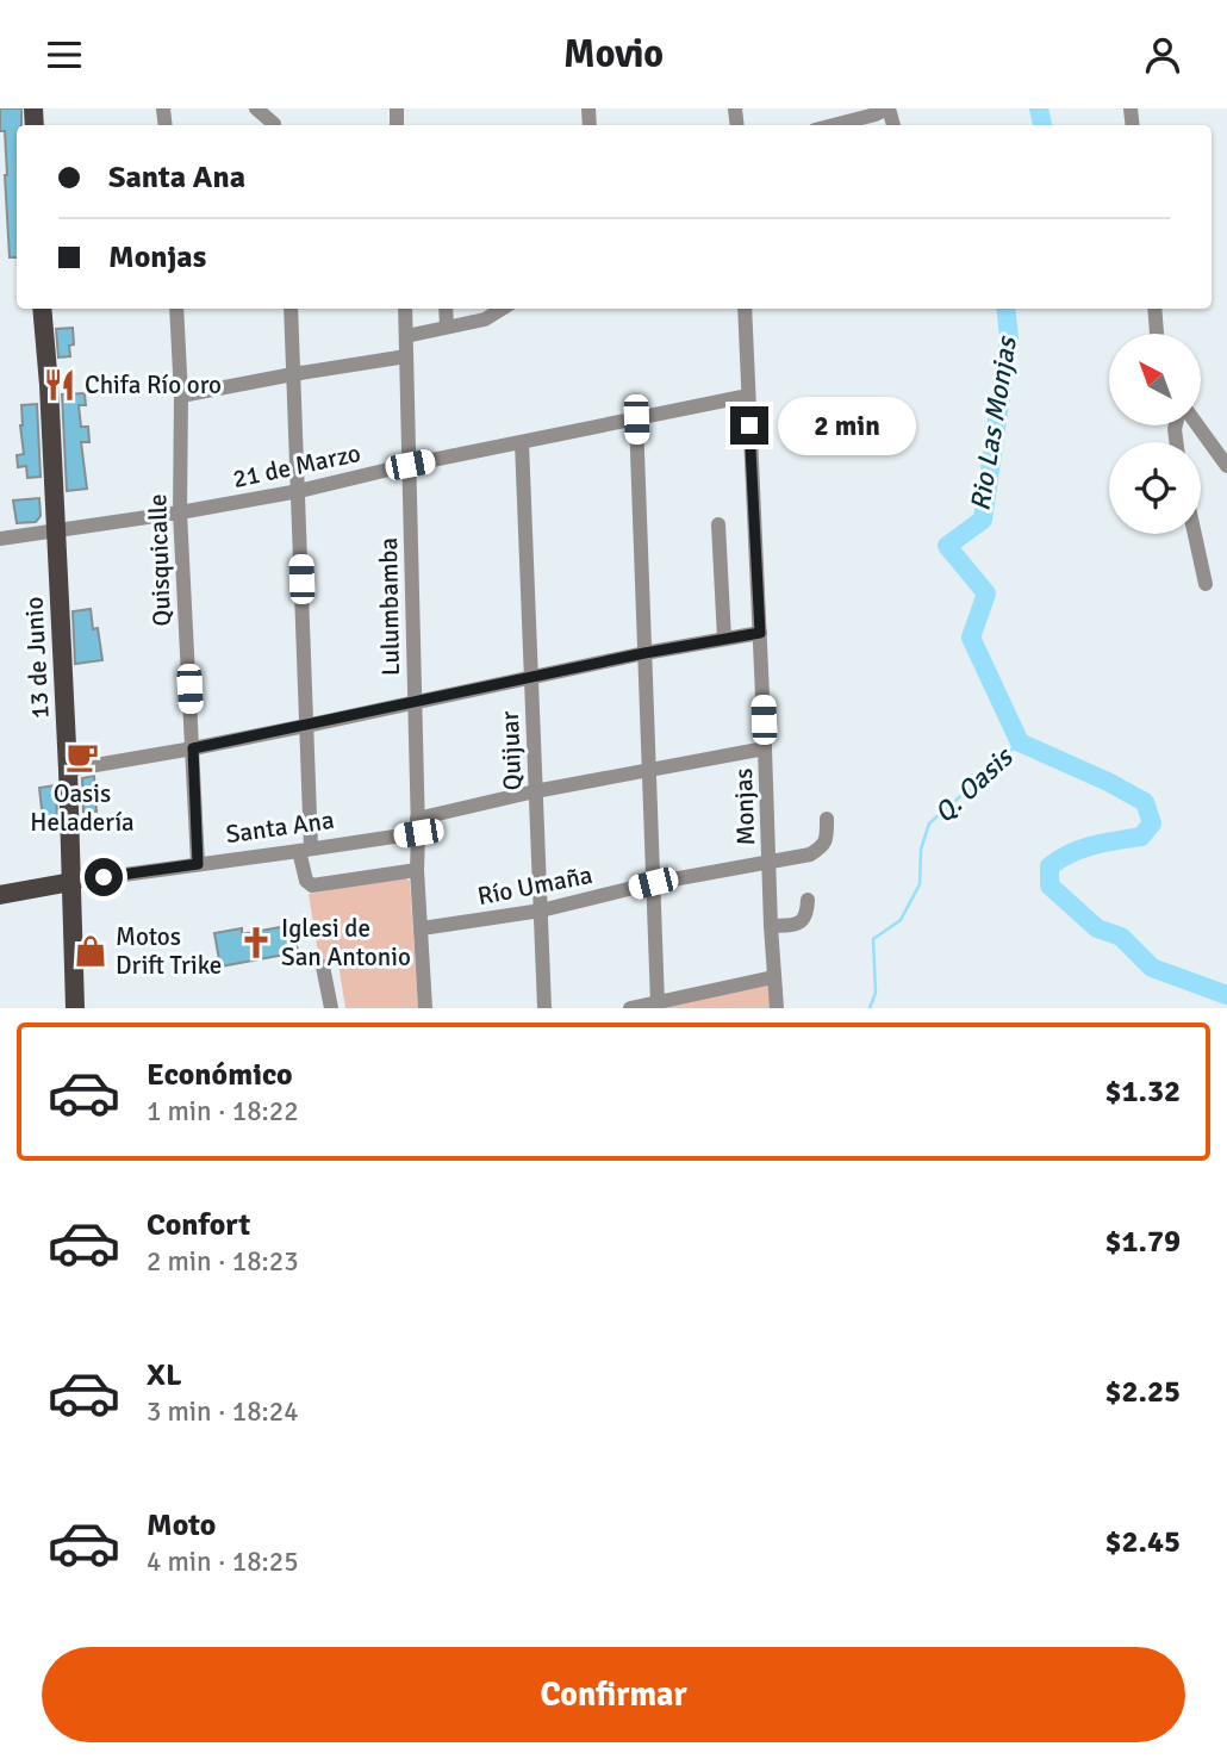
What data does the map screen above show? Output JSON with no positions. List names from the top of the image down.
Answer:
{
  "streets": {
    "main road": ["13 de Junio", "Santa Ana"],
    "street": [
      "21 de Marzo",
      "Quisquicalle",
      "Lulumbamba",
      "Quijuar",
      "Monjas",
      "Río Umaña"
    ]
  },
  "crossings": [
    ["21 de Marzo", "Quisquicalle"],
    ["21 de Marzo", "Lulumbamba"],
    ["21 de Marzo", "13 de Junio"],
    ["21 de Marzo", "Quijuar"],
    ["21 de Marzo", "Monjas"],
    ["Quisquicalle", "Santa Ana"],
    ["Lulumbamba", "Santa Ana"],
    ["Lulumbamba", "Río Umaña"],
    ["13 de Junio", "Santa Ana"],
    ["Quijuar", "Santa Ana"],
    ["Quijuar", "Río Umaña"],
    ["Monjas", "Santa Ana"],
    ["Monjas", "Río Umaña"]
  ],
  "water": ["Rio Las Monjas", "Q. Oasis"],
  "places": {
    "restaurant": ["Chifa Río oro"],
    "cafe": ["Oasis Heladería"],
    "church": ["Iglesi de San Antonio"],
    "shop": ["Motos Drift Trike"]
  },
  "north": "top left",
  "page": {
    "header": "Movio",
    "banner": ["Santa Ana", "Monjas"],
    "bubble": "2 min",
    "list": [
      {
        "name": "Económico",
        "note": "1 min · 18:22",
        "value": "$1.32"
      },
      {
        "name": "Confort",
        "note": "2 min · 18:23",
        "value": "$1.79"
      },
      {
        "name": "XL",
        "note": "3 min · 18:24",
        "value": "$2.25"
      },
      {
        "name": "Moto",
        "note": "4 min · 18:25",
        "value": "$2.45"
      }
    ],
    "buttons": "Confirmar"
  }
}
